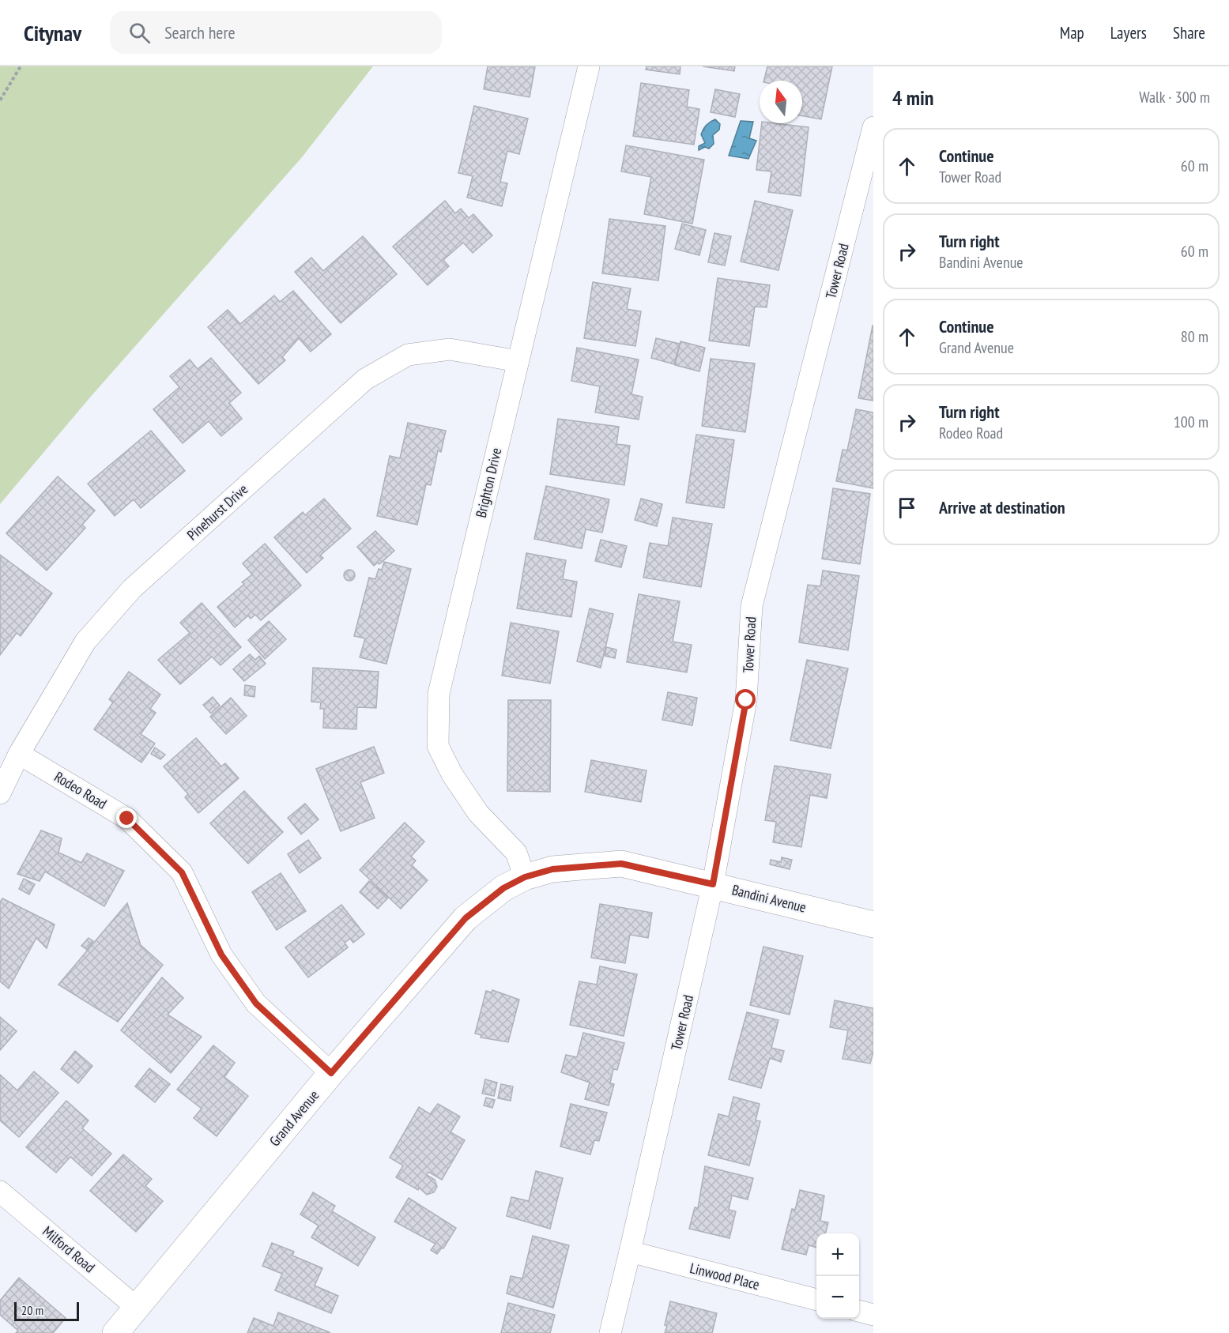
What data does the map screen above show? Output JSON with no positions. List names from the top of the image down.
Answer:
{
  "streets": {
    "street": [
      "Tower Road",
      "Brighton Drive",
      "Pinehurst Drive",
      "Rodeo Road",
      "Bandini Avenue",
      "Grand Avenue",
      "Milford Road",
      "Linwood Place"
    ]
  },
  "crossings": [
    ["Tower Road", "Bandini Avenue"],
    ["Tower Road", "Linwood Place"],
    ["Brighton Drive", "Pinehurst Drive"],
    ["Brighton Drive", "Bandini Avenue"],
    ["Brighton Drive", "Grand Avenue"],
    ["Pinehurst Drive", "Rodeo Road"],
    ["Rodeo Road", "Grand Avenue"],
    ["Bandini Avenue", "Grand Avenue"],
    ["Grand Avenue", "Milford Road"]
  ],
  "scale_bar": "20 m",
  "north": "top",
  "page": {
    "header": "Citynav",
    "search": "Search here",
    "nav": ["Map", "Layers", "Share"],
    "heading": ["4 min", "Walk · 300 m"],
    "list": [
      ["Continue", "Tower Road", "60 m"],
      ["Turn right", "Bandini Avenue", "60 m"],
      ["Continue", "Grand Avenue", "80 m"],
      ["Turn right", "Rodeo Road", "100 m"],
      "Arrive at destination"
    ],
    "map_buttons": ["+", "−"],
    "scale": "20 m"
  }
}
